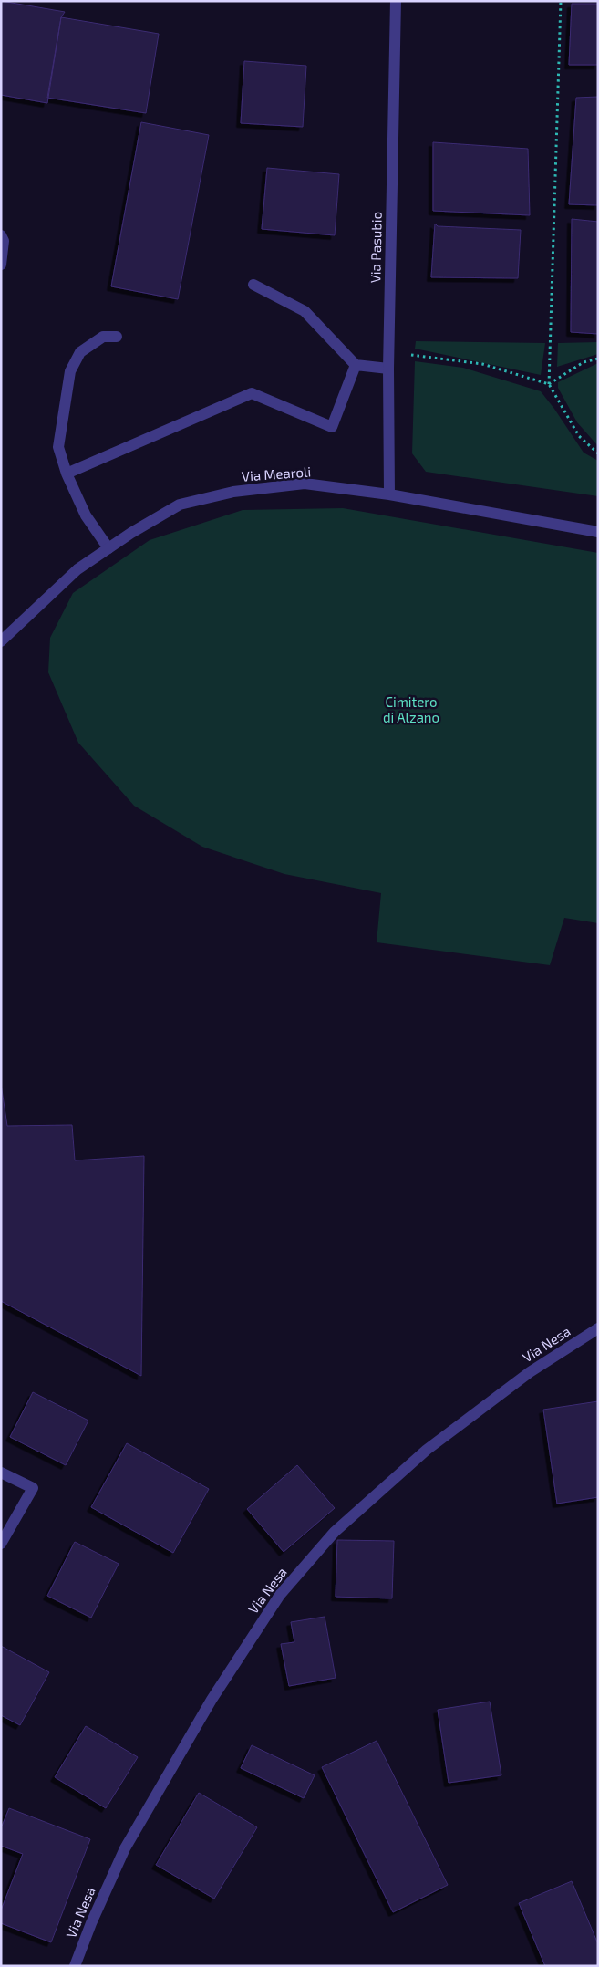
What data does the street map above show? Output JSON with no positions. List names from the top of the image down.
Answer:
{
  "streets": {
    "street": ["Via Pasubio", "Via Mearoli", "Via Nesa"]
  },
  "crossings": [
    ["Via Pasubio", "Via Mearoli"]
  ],
  "parks": ["Cimitero di Alzano"]
}
